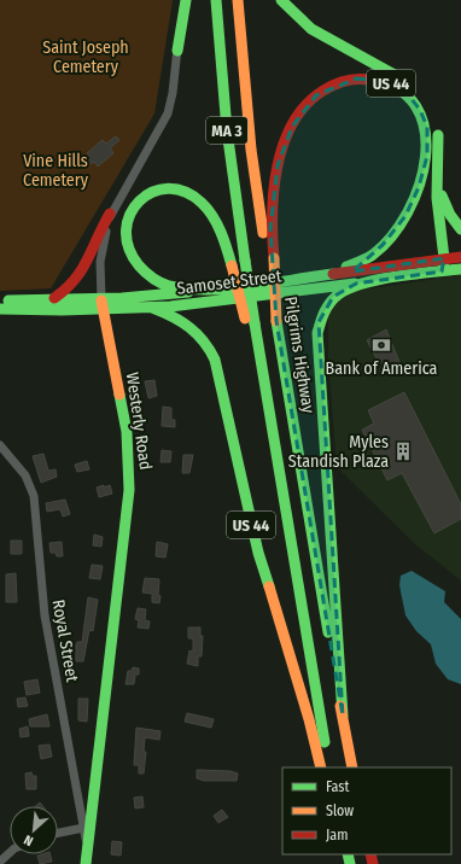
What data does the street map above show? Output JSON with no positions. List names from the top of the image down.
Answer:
{
  "streets": {
    "main road": [
      "US 44",
      "MA 3",
      "Samoset Street",
      "Pilgrims Highway",
      "Westerly Road"
    ],
    "street": ["Royal Street"]
  },
  "crossings": [
    ["US 44", "MA 3"],
    ["US 44", "Samoset Street"],
    ["US 44", "Pilgrims Highway"],
    ["MA 3", "Pilgrims Highway"],
    ["Samoset Street", "Westerly Road"],
    ["Westerly Road", "Royal Street"]
  ],
  "parks": ["Saint Joseph Cemetery", "Vine Hills Cemetery"],
  "places": {
    "bank": ["Bank of America"],
    "building": ["Myles Standish Plaza"]
  },
  "legend": ["Fast", "Slow", "Jam"],
  "north": "bottom left"
}
